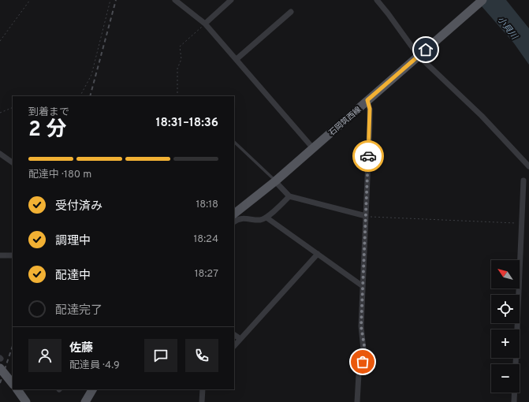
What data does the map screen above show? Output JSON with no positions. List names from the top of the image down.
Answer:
{
  "streets": {
    "main road": ["石岡筑西線"]
  },
  "water": ["小貝川"],
  "north": "top left",
  "page": {
    "heading": ["2 分", "到着まで", "18:31–18:36"],
    "panel": ["佐藤", "配達員 · 4.9"],
    "bar": "配達中 · 180 m",
    "list": [
      ["受付済み", "18:18"],
      ["調理中", "18:24"],
      ["配達中", "18:27"],
      "配達完了"
    ],
    "map_buttons": ["+", "−"]
  }
}
